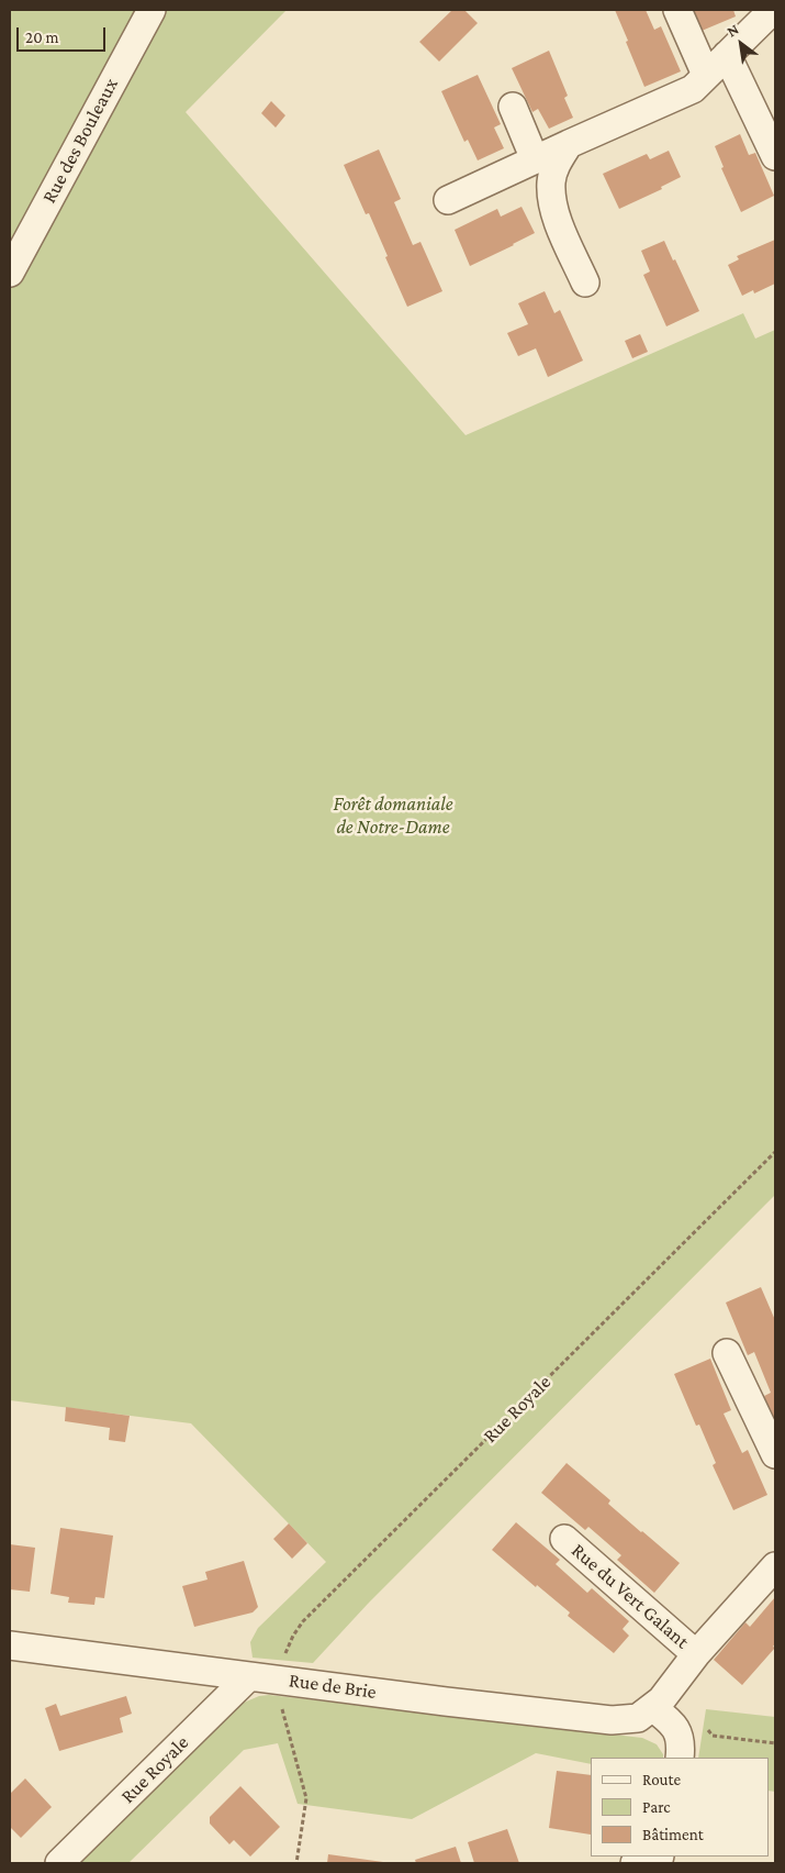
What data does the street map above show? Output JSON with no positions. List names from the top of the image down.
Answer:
{
  "streets": {
    "street": [
      "Rue des Bouleaux",
      "Rue Royale",
      "Rue du Vert Galant",
      "Rue de Brie"
    ]
  },
  "crossings": [
    ["Rue Royale", "Rue de Brie"],
    ["Rue du Vert Galant", "Rue de Brie"]
  ],
  "parks": ["Forêt domaniale de Notre-Dame"],
  "legend": ["Route", "Parc", "Bâtiment"],
  "scale_bar": "20 m",
  "north": "top left"
}
